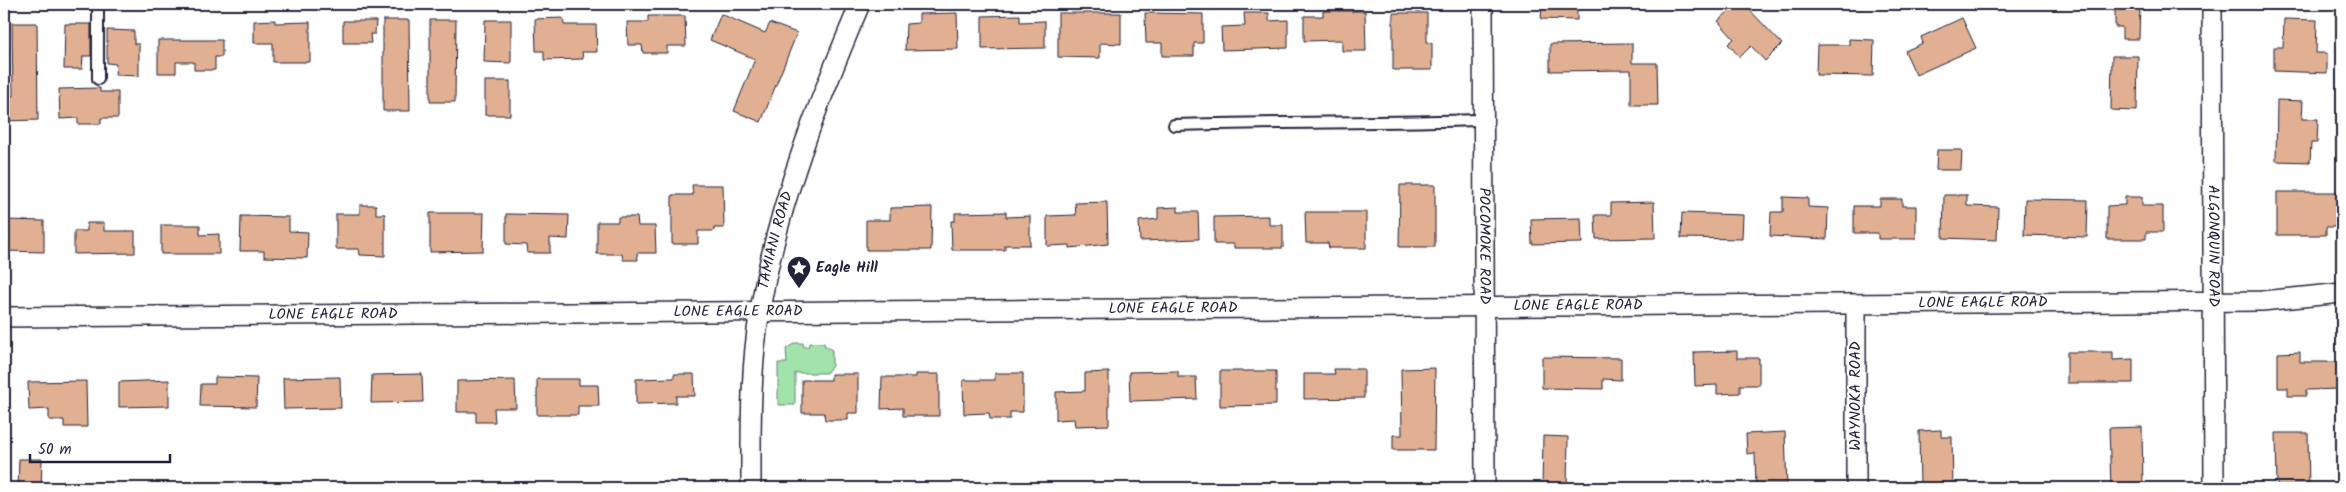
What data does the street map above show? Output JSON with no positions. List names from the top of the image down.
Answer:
{
  "streets": {
    "street": [
      "TAMIANI ROAD",
      "POCOMOKE ROAD",
      "ALGONQUIN ROAD",
      "LONE EAGLE ROAD",
      "WAYNOKA ROAD"
    ]
  },
  "crossings": [
    ["TAMIANI ROAD", "LONE EAGLE ROAD"],
    ["POCOMOKE ROAD", "LONE EAGLE ROAD"],
    ["ALGONQUIN ROAD", "LONE EAGLE ROAD"],
    ["LONE EAGLE ROAD", "WAYNOKA ROAD"]
  ],
  "places": {
    "place": ["Eagle Hill"]
  },
  "scale_bar": "50 m"
}
